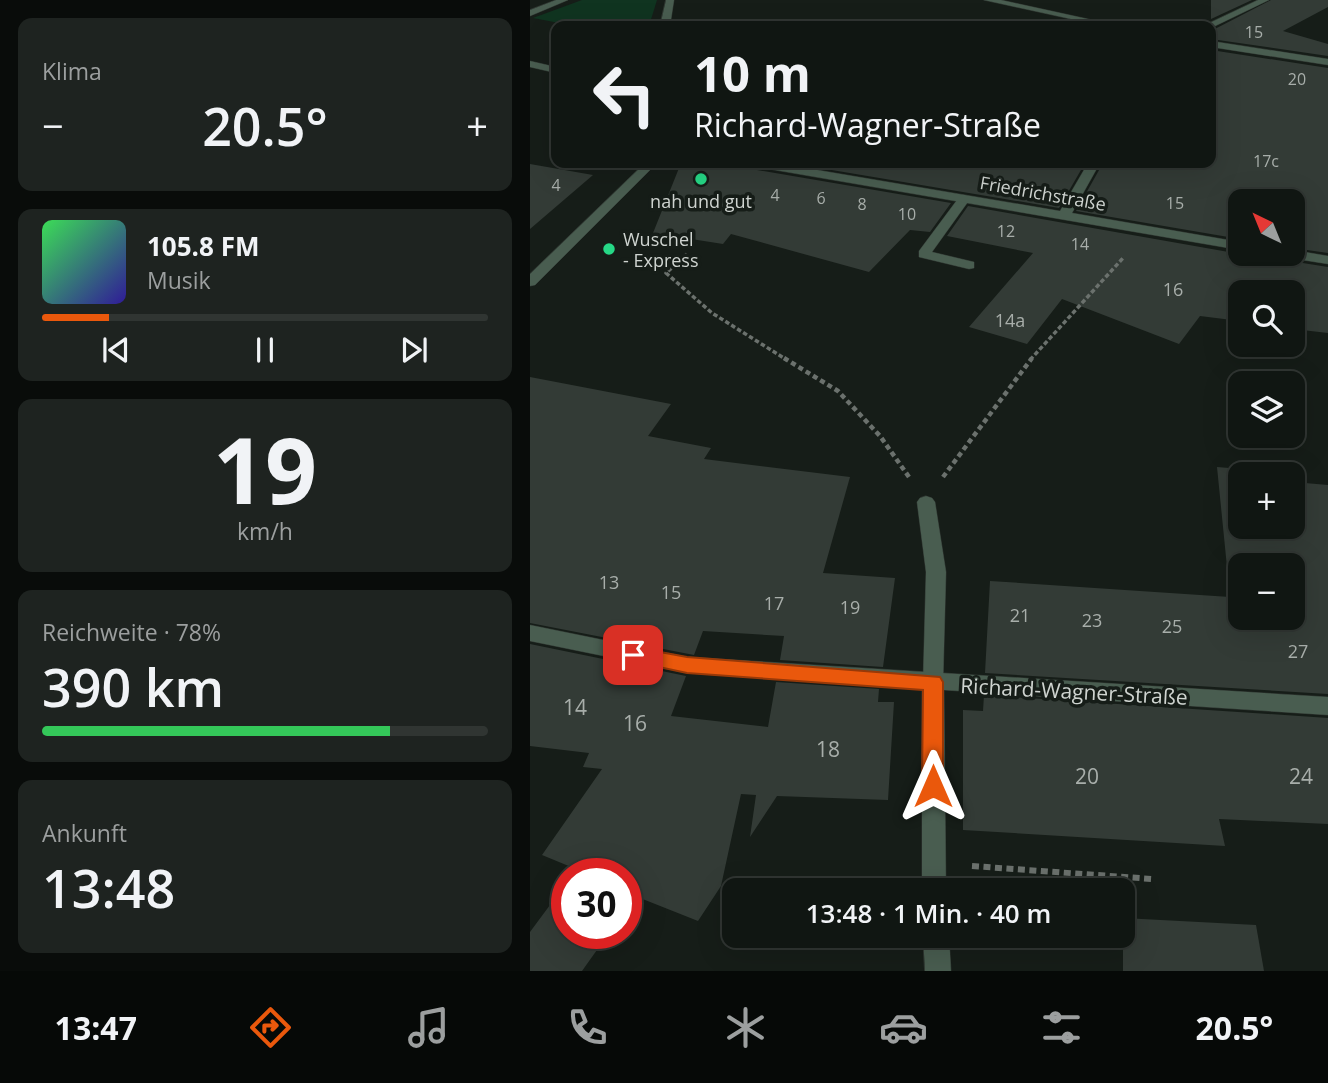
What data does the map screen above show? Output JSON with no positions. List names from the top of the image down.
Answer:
{
  "streets": {
    "street": ["Friedrichstraße", "Richard-Wagner-Straße"]
  },
  "places": ["nah und gut", "Wuschel - Express"],
  "house_numbers": [
    "15",
    "20",
    "17c",
    "4",
    "4",
    "6",
    "15",
    "8",
    "10",
    "12",
    "14",
    "16",
    "14a",
    "13",
    "15",
    "17",
    "19",
    "21",
    "23",
    "25",
    "27",
    "14",
    "16",
    "18",
    "20",
    "24"
  ],
  "north": "top left",
  "page": {
    "tile": [
      "Klima",
      ["19", "km/h"],
      ["Reichweite · 78%", "390 km"],
      ["Ankunft", "13:48"]
    ],
    "turn": ["10 m", "Richard-Wagner-Straße"],
    "heat": ["−", "20.5°", "+"],
    "map_buttons": ["+", "−"],
    "song": ["105.8 FM", "Musik"],
    "limit": "30",
    "trip": "13:48 · 1 Min. · 40 m",
    "tabs": ["13:47", "20.5°"]
  }
}
